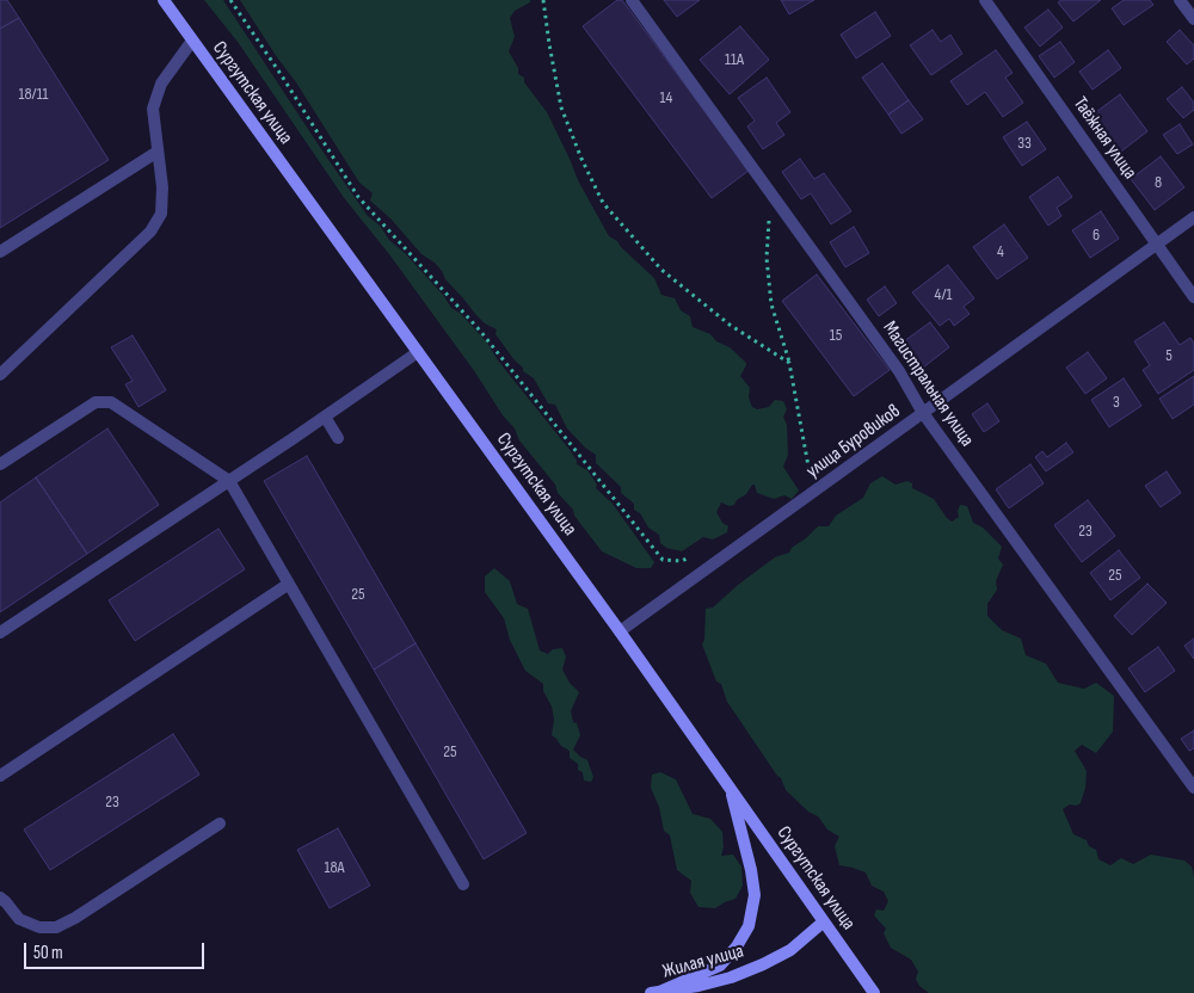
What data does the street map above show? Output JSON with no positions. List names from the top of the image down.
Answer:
{
  "streets": {
    "main road": ["Сургутская улица", "Жилая улица"],
    "street": ["Таёжная улица", "Магистральная улица", "улица Буровиков"]
  },
  "crossings": [
    ["Сургутская улица", "улица Буровиков"],
    ["Сургутская улица", "Жилая улица"],
    ["Таёжная улица", "улица Буровиков"],
    ["Магистральная улица", "улица Буровиков"]
  ],
  "house_numbers": [
    "11А",
    "18/11",
    "14",
    "33",
    "8",
    "6",
    "4",
    "4/1",
    "15",
    "5",
    "3",
    "23",
    "25",
    "25",
    "25",
    "23",
    "18А"
  ],
  "scale_bar": "50 m"
}
